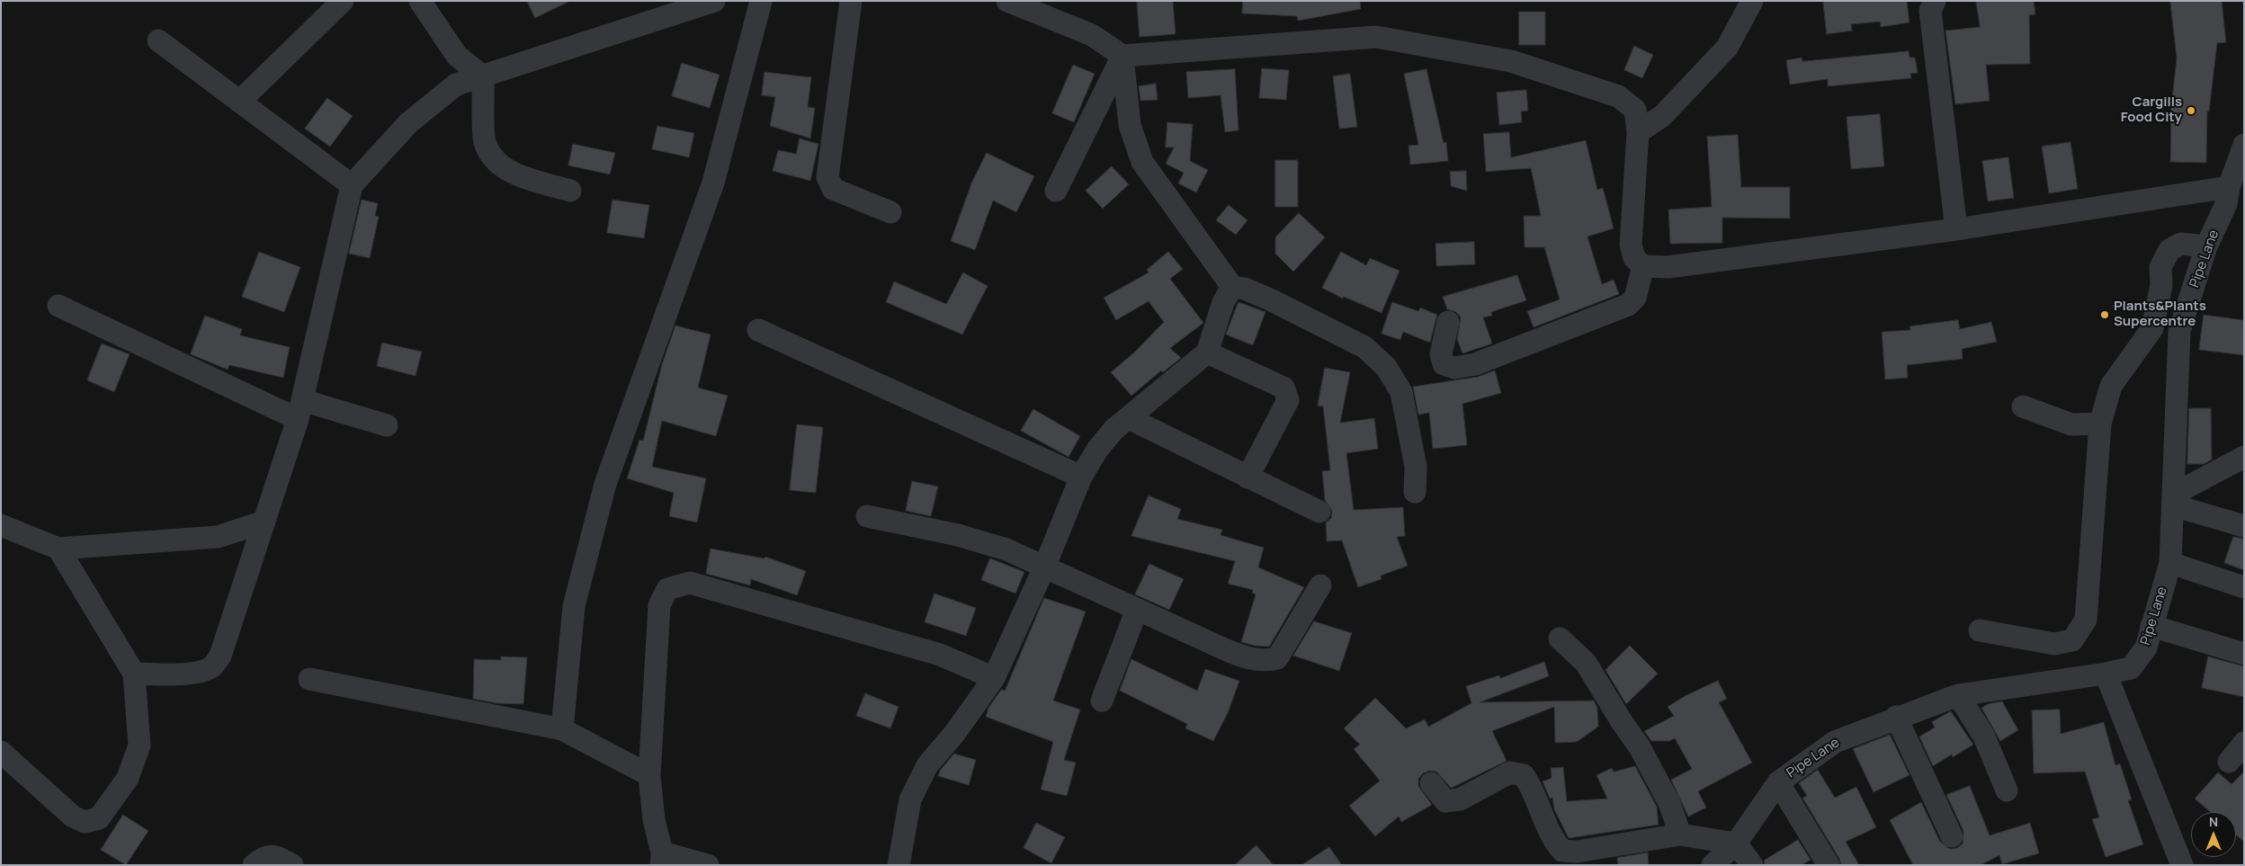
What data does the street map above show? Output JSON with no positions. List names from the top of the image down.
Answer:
{
  "streets": {
    "street": ["Pipe Lane"]
  },
  "places": ["Cargills Food City", "Plants&Plants Supercentre"],
  "north": "top"
}
